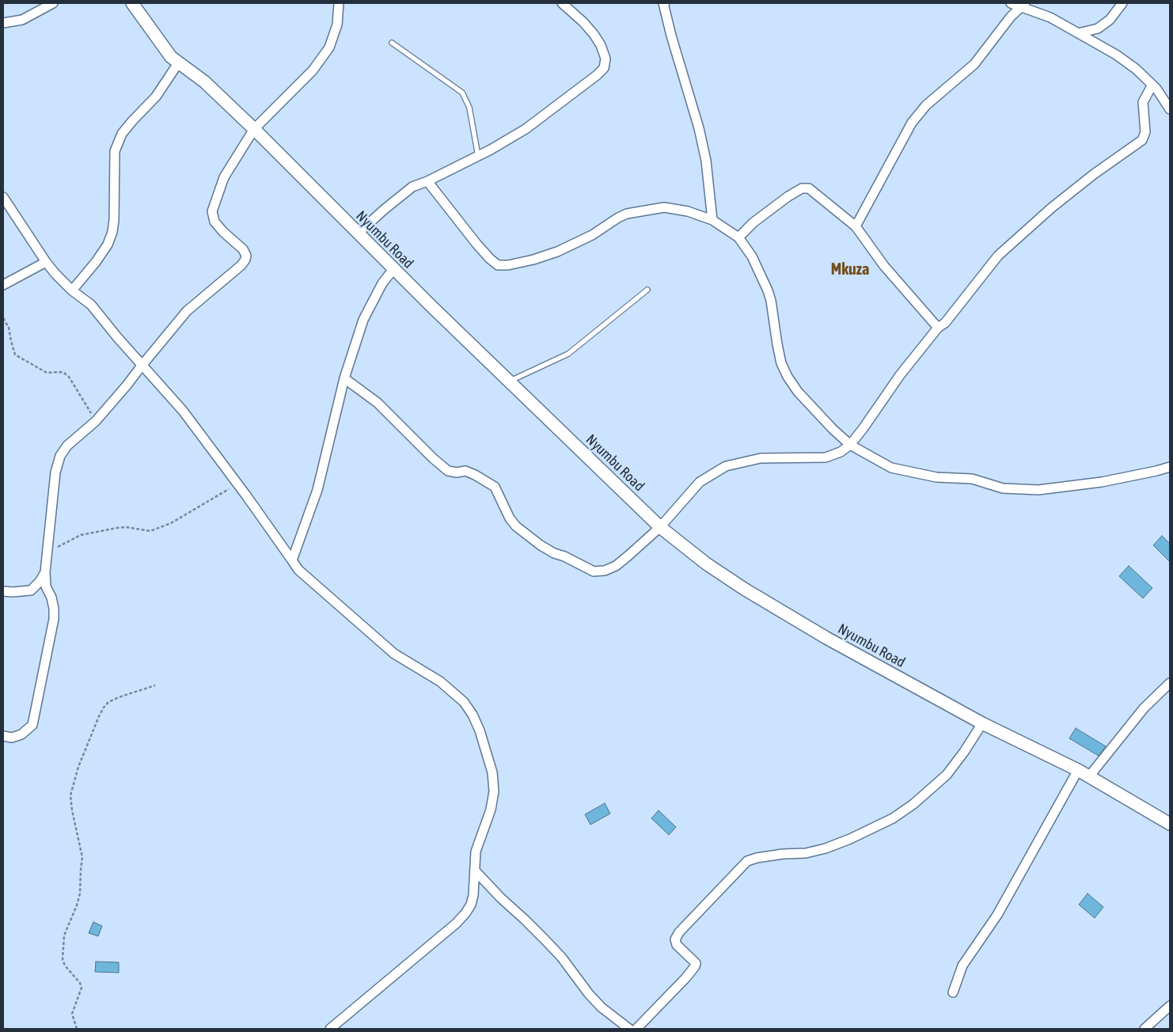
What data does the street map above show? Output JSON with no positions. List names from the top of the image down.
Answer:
{
  "streets": {
    "street": ["Nyumbu Road"]
  },
  "districts": ["Mkuza"]
}
